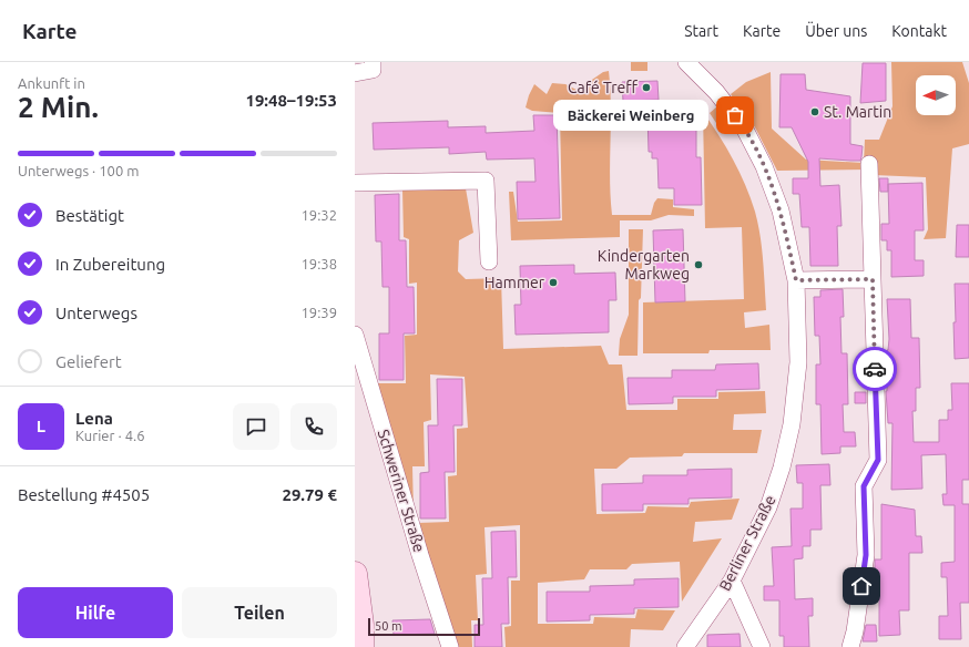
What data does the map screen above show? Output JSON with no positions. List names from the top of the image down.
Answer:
{
  "streets": {
    "street": ["Schweriner Straße", "Berliner Straße"]
  },
  "places": [
    "Café Treff",
    "St. Martin",
    "Bäckerei Weinberg",
    "Kindergarten Markweg",
    "Hammer"
  ],
  "scale_bar": "50 m",
  "north": "left",
  "page": {
    "header": "Karte",
    "nav": [
      "Start",
      "Karte",
      "Über uns",
      "Kontakt"
    ],
    "heading": ["2 Min.", "Ankunft in", "19:48–19:53"],
    "panel": [
      "Lena",
      "Kurier · 4.6",
      "Bestellung #4505",
      "29.79 €"
    ],
    "bubble": "Bäckerei Weinberg",
    "bar": "Unterwegs · 100 m",
    "list": [
      ["Bestätigt", "19:32"],
      ["In Zubereitung", "19:38"],
      ["Unterwegs", "19:39"],
      "Geliefert"
    ],
    "round": "L",
    "buttons": ["Hilfe", "Teilen"],
    "scale": "50 m"
  }
}
